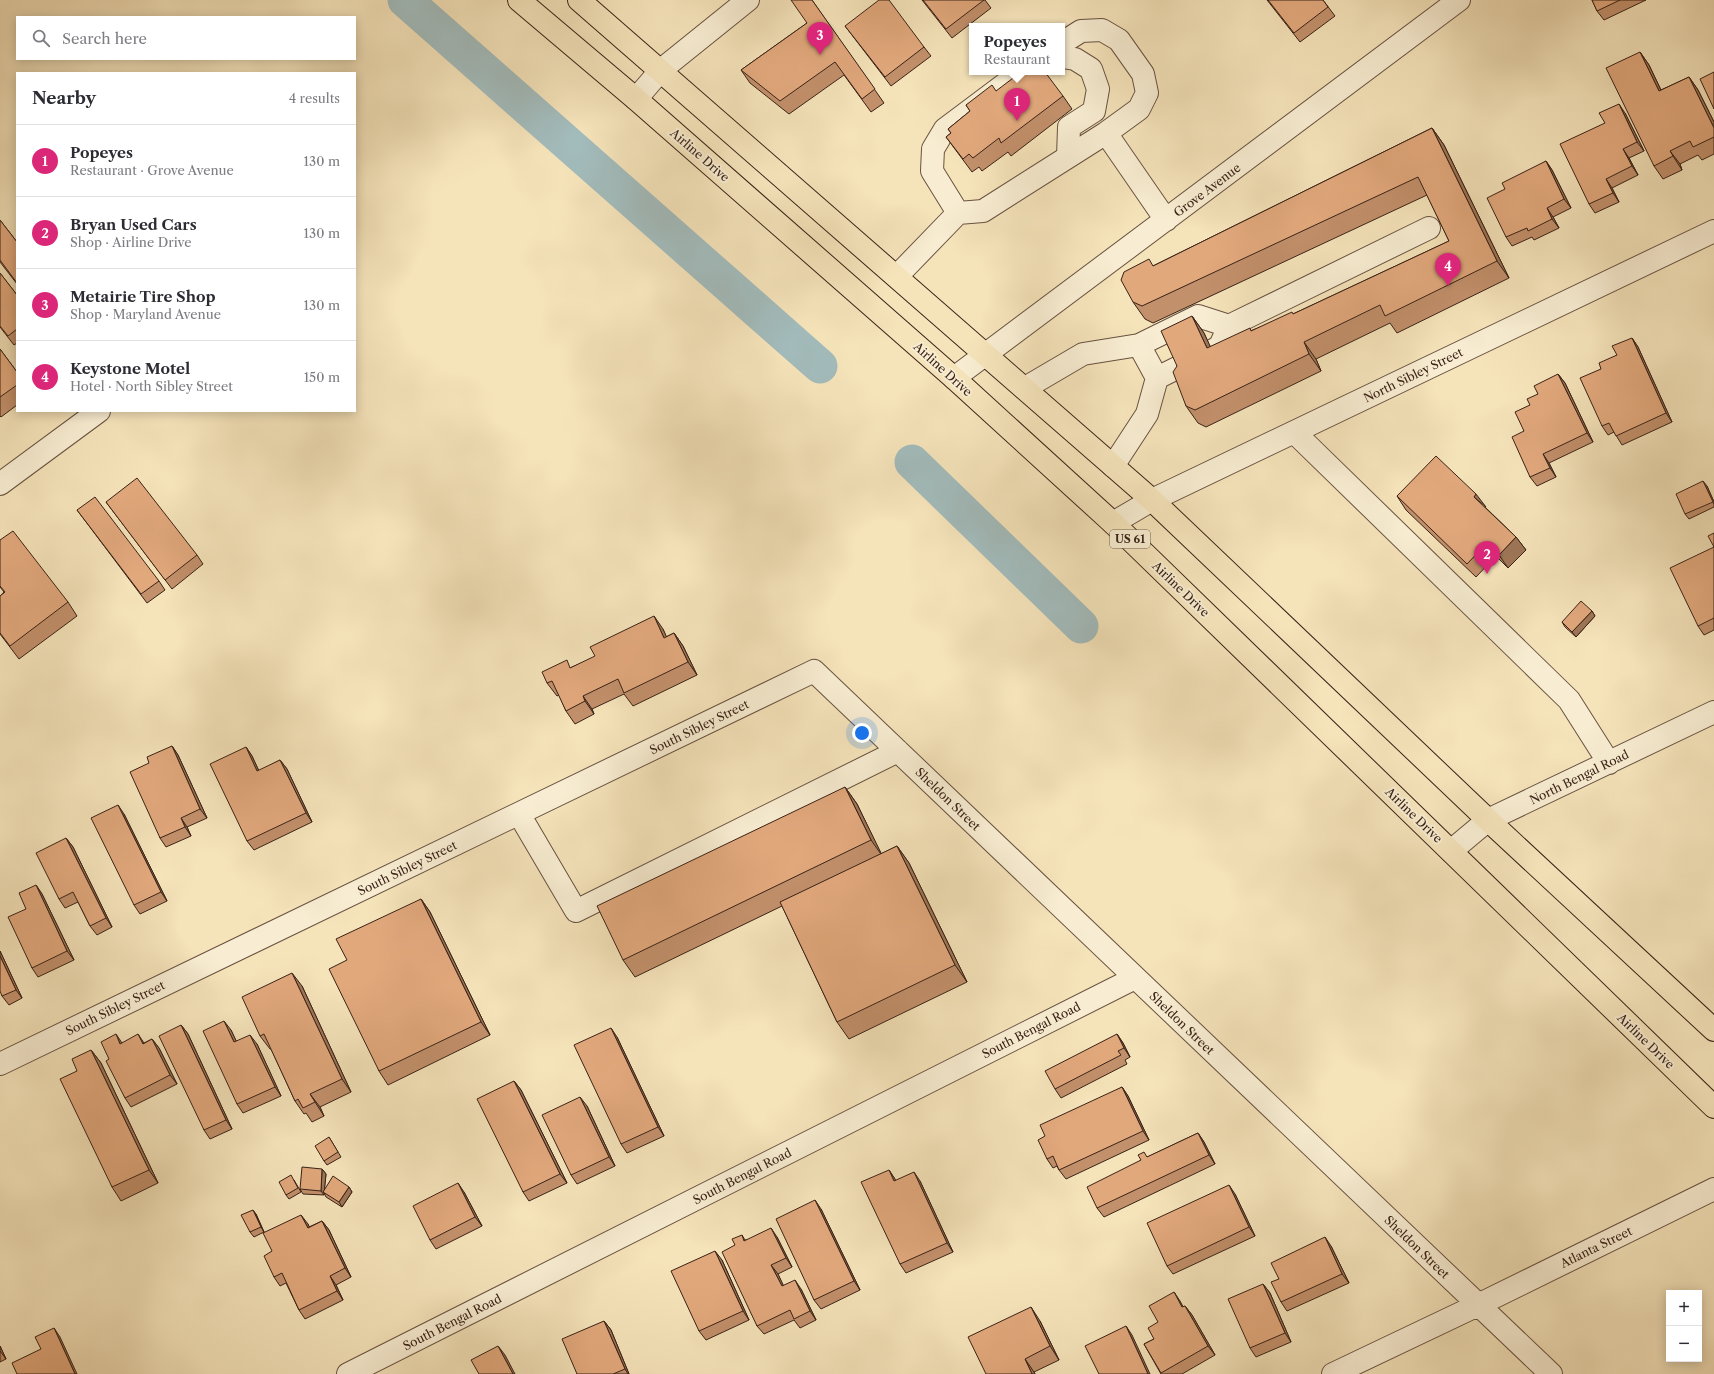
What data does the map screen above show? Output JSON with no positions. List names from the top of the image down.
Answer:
{
  "streets": {
    "highway": ["Airline Drive", "US 61"],
    "street": [
      "Grove Avenue",
      "North Sibley Street",
      "South Sibley Street",
      "North Bengal Road",
      "Sheldon Street",
      "South Bengal Road",
      "Atlanta Street"
    ]
  },
  "crossings": [
    ["Airline Drive", "Grove Avenue"],
    ["Airline Drive", "North Sibley Street"],
    ["Airline Drive", "North Bengal Road"],
    ["South Sibley Street", "Sheldon Street"],
    ["Sheldon Street", "South Bengal Road"],
    ["Sheldon Street", "Atlanta Street"]
  ],
  "page": {
    "search": "Search here",
    "pins": [
      "3",
      "1",
      "4",
      "2"
    ],
    "popup": ["Popeyes", "Restaurant"],
    "heading": ["Nearby", "4 results"],
    "list": [
      {
        "mark": "1",
        "name": "Popeyes",
        "note": "Restaurant · Grove Avenue",
        "value": "130 m"
      },
      {
        "mark": "2",
        "name": "Bryan Used Cars",
        "note": "Shop · Airline Drive",
        "value": "130 m"
      },
      {
        "mark": "3",
        "name": "Metairie Tire Shop",
        "note": "Shop · Maryland Avenue",
        "value": "130 m"
      },
      {
        "mark": "4",
        "name": "Keystone Motel",
        "note": "Hotel · North Sibley Street",
        "value": "150 m"
      }
    ],
    "map_buttons": ["+", "−"]
  }
}
